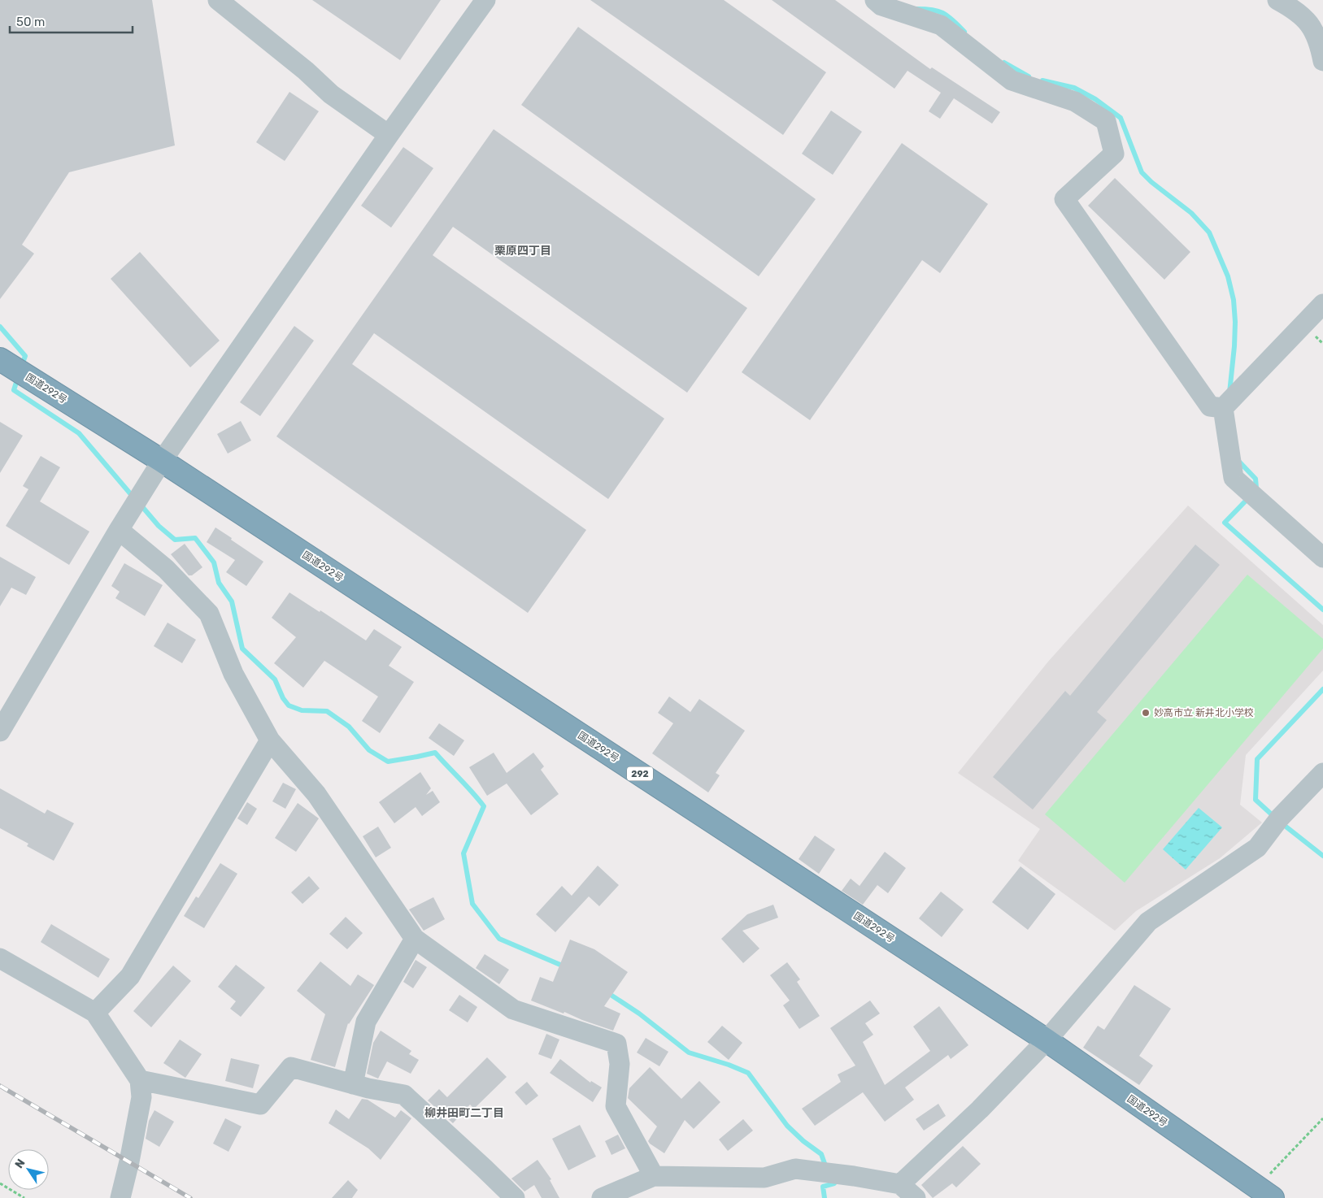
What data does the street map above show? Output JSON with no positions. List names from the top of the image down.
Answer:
{
  "streets": {
    "highway": ["国道292号", "292"]
  },
  "districts": ["栗原四丁目", "柳井田町二丁目"],
  "places": ["妙高市立 新井北小学校"],
  "scale_bar": "50 m",
  "north": "top left"
}
